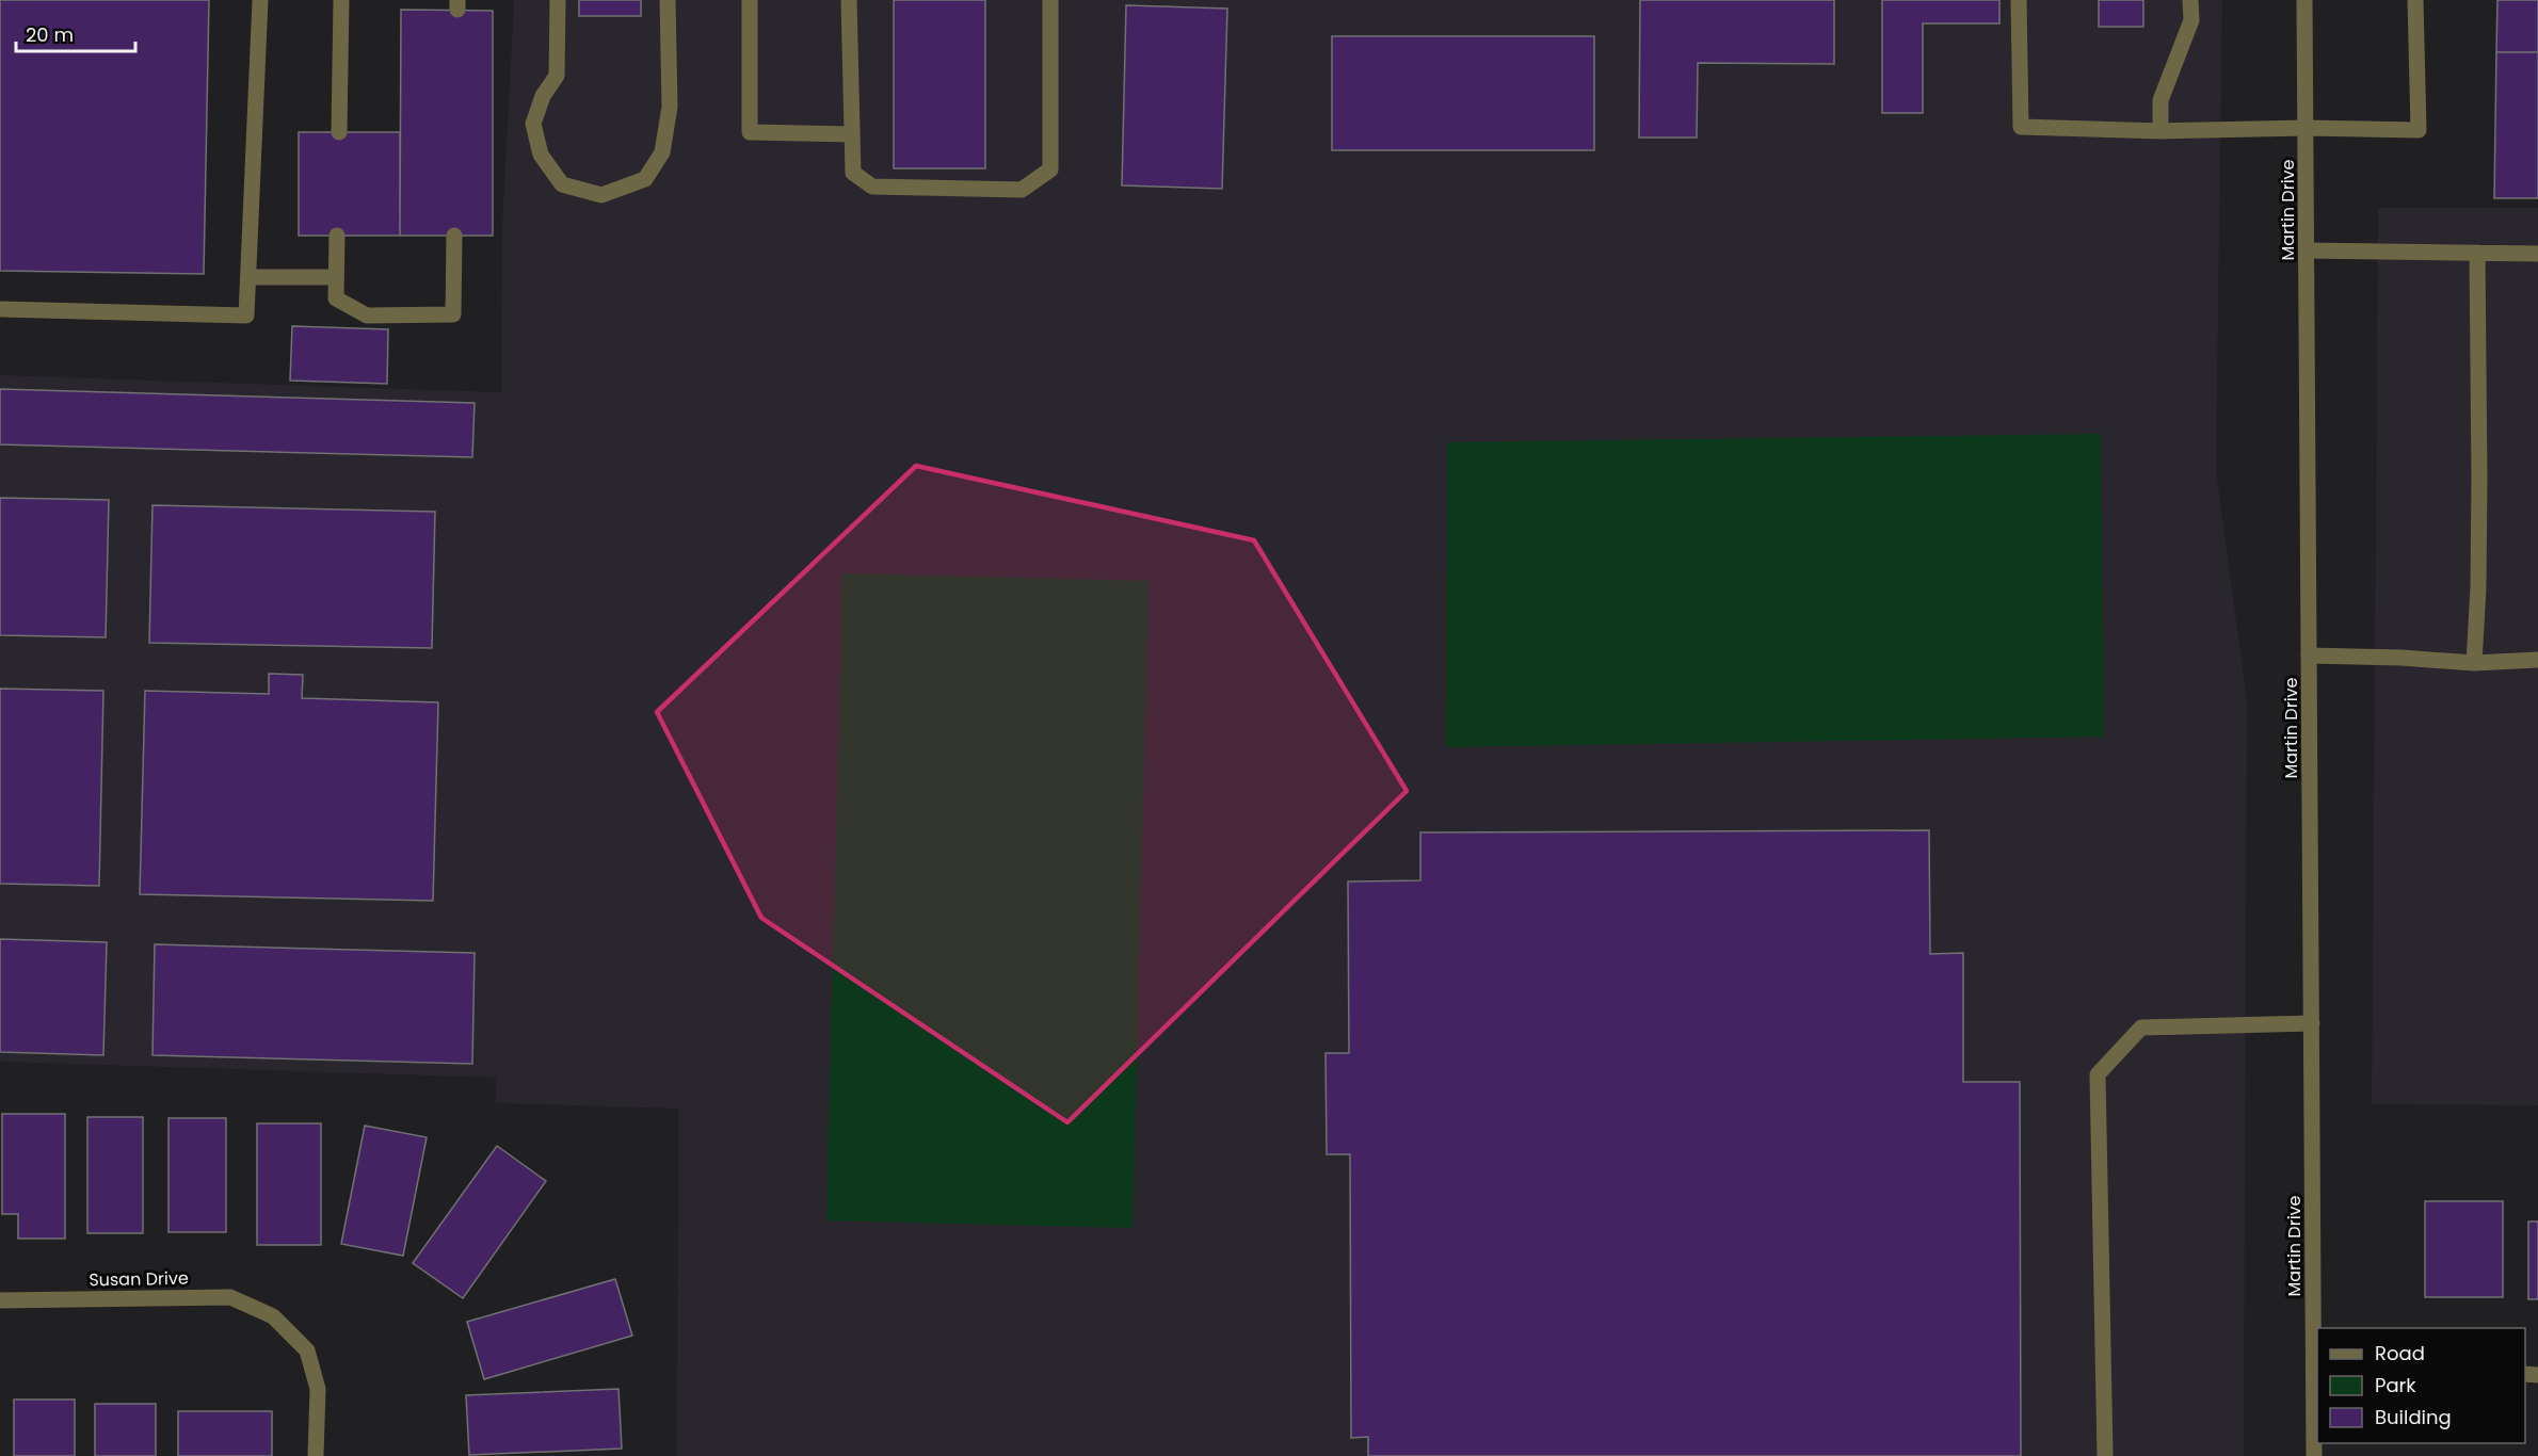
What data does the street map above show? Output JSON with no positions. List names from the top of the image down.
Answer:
{
  "streets": {
    "street": ["Martin Drive", "Susan Drive"]
  },
  "legend": ["Road", "Park", "Building"],
  "scale_bar": "20 m"
}
